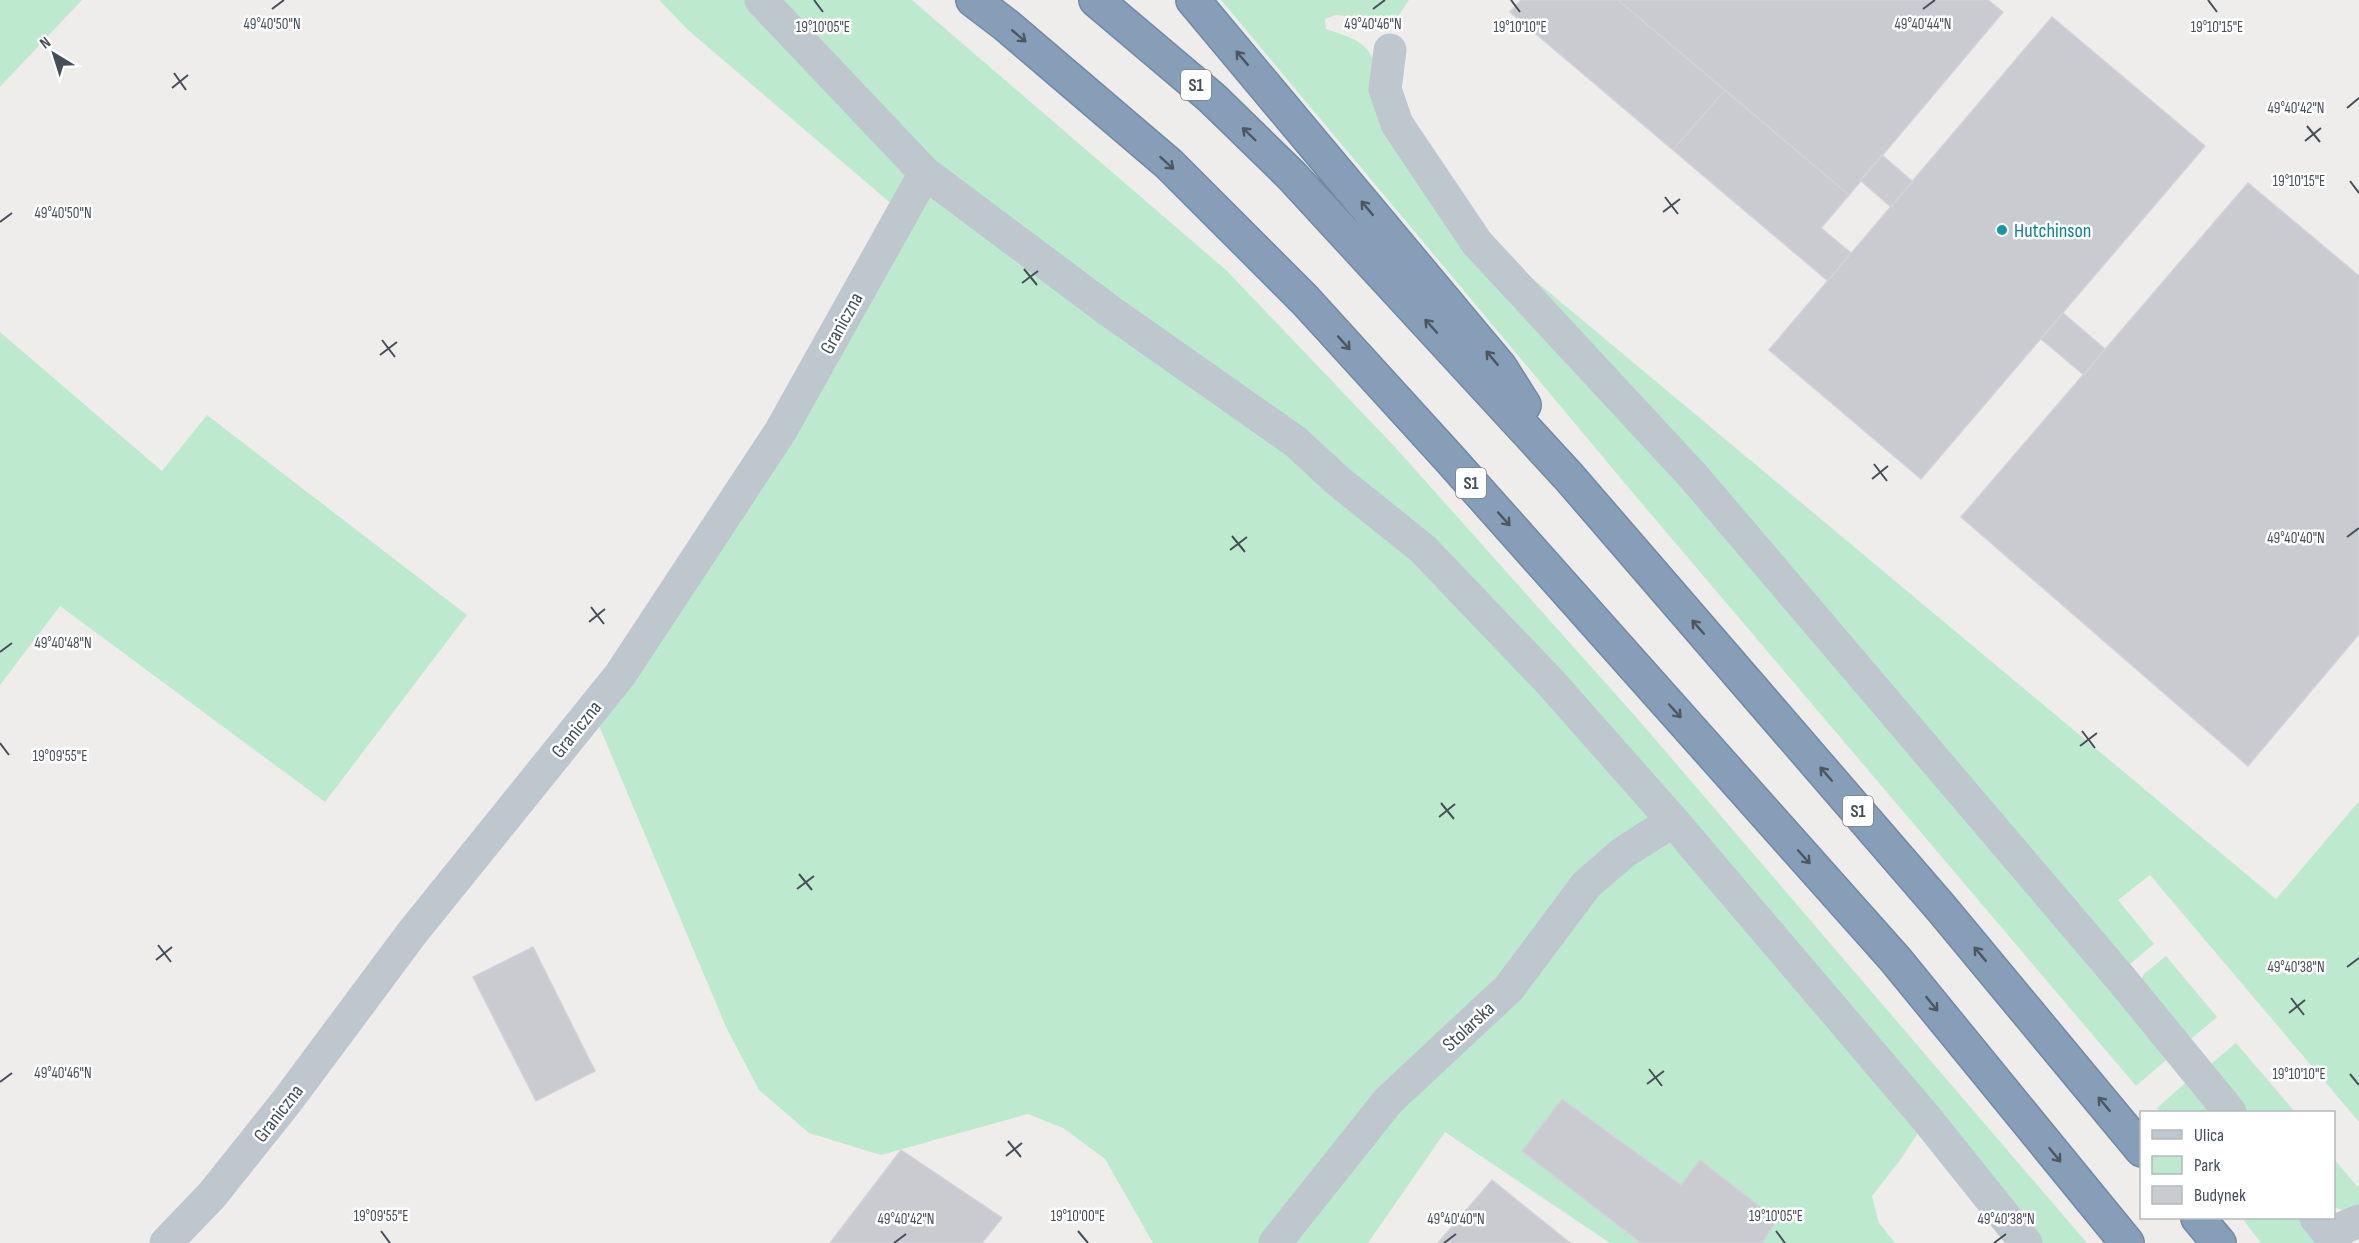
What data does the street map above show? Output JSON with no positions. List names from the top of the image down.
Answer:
{
  "streets": {
    "highway": ["S1"],
    "street": ["Graniczna", "Stolarska"]
  },
  "places": ["Hutchinson"],
  "legend": ["Ulica", "Park", "Budynek"],
  "north": "top left",
  "coordinates": [
    "49°40'50\"N",
    "49°40'46\"N",
    "49°40'44\"N",
    "19°10'05\"E",
    "19°10'15\"E",
    "19°10'10\"E",
    "49°40'42\"N",
    "49°40'40\"N",
    "49°40'48\"N",
    "19°09'55\"E",
    "49°40'38\"N",
    "19°10'00\"E"
  ]
}
